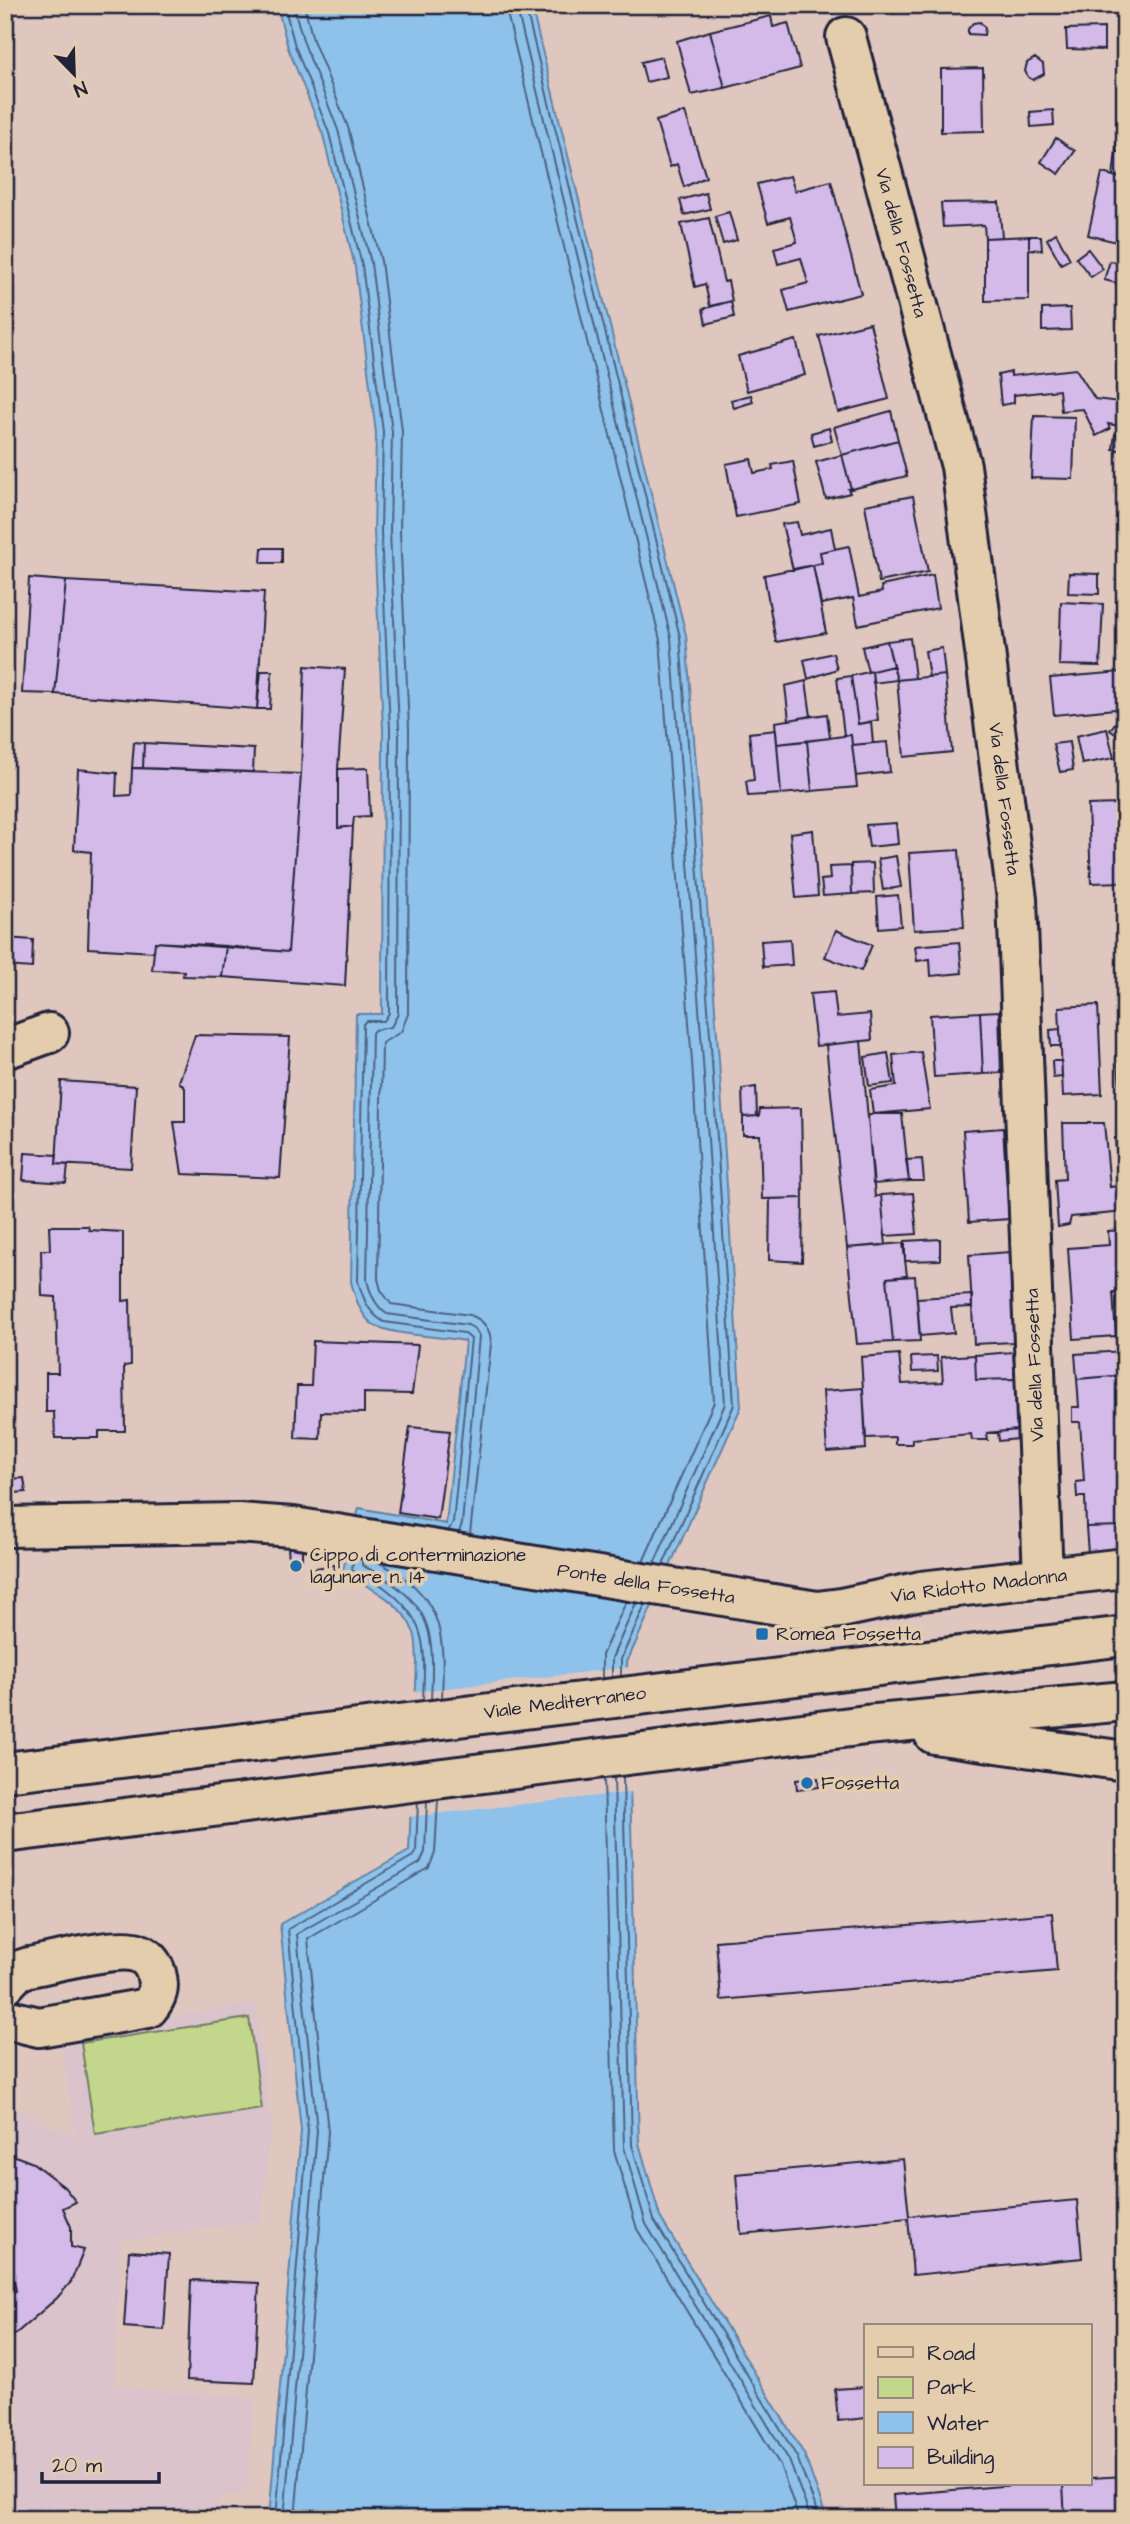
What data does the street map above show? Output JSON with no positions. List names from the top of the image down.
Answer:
{
  "streets": {
    "street": [
      "Via della Fossetta",
      "Ponte della Fossetta",
      "Via Ridotto Madonna",
      "Viale Mediterraneo"
    ]
  },
  "crossings": [
    ["Via della Fossetta", "Via Ridotto Madonna"],
    ["Ponte della Fossetta", "Via Ridotto Madonna"]
  ],
  "places": {
    "other": ["Cippo di conterminazione lagunare n. 14", "Fossetta"],
    "transit": ["Romea Fossetta"]
  },
  "legend": [
    "Road",
    "Park",
    "Water",
    "Building"
  ],
  "scale_bar": "20 m",
  "north": "bottom right"
}
